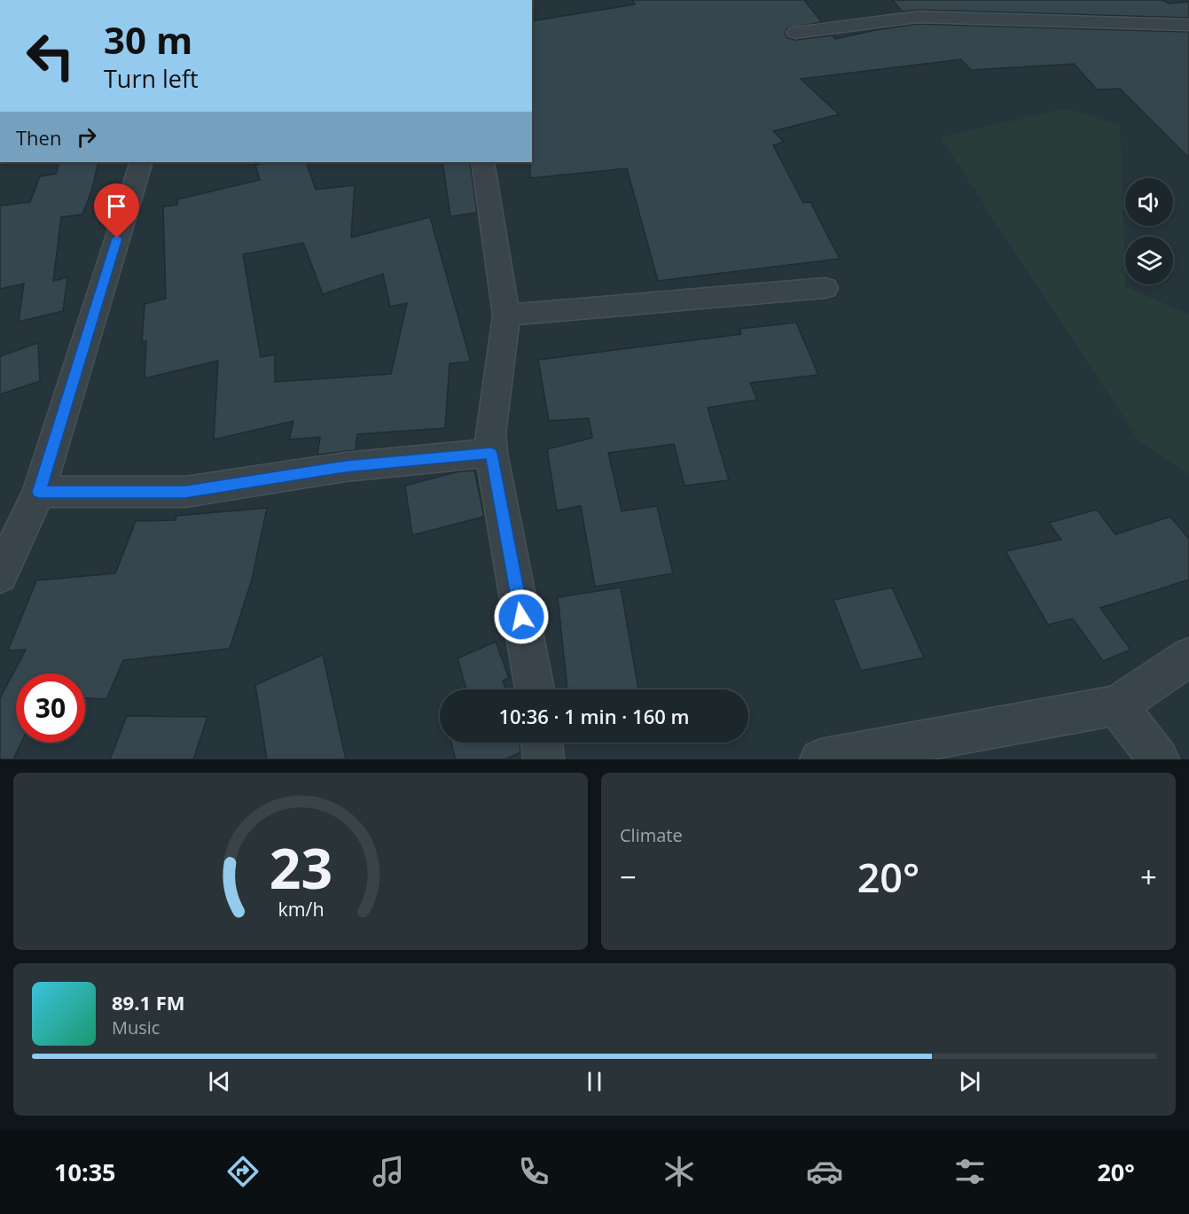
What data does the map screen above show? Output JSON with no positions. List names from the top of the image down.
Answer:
{
  "page": {
    "turn": ["30 m", "Turn left"],
    "then": "Then",
    "limit": "30",
    "trip": "10:36 · 1 min · 160 m",
    "tile": "Climate",
    "heat": ["−", "20°", "+"],
    "song": ["89.1 FM", "Music"],
    "tabs": ["10:35", "20°"],
    "gauge": ["23", "km/h"]
  }
}
